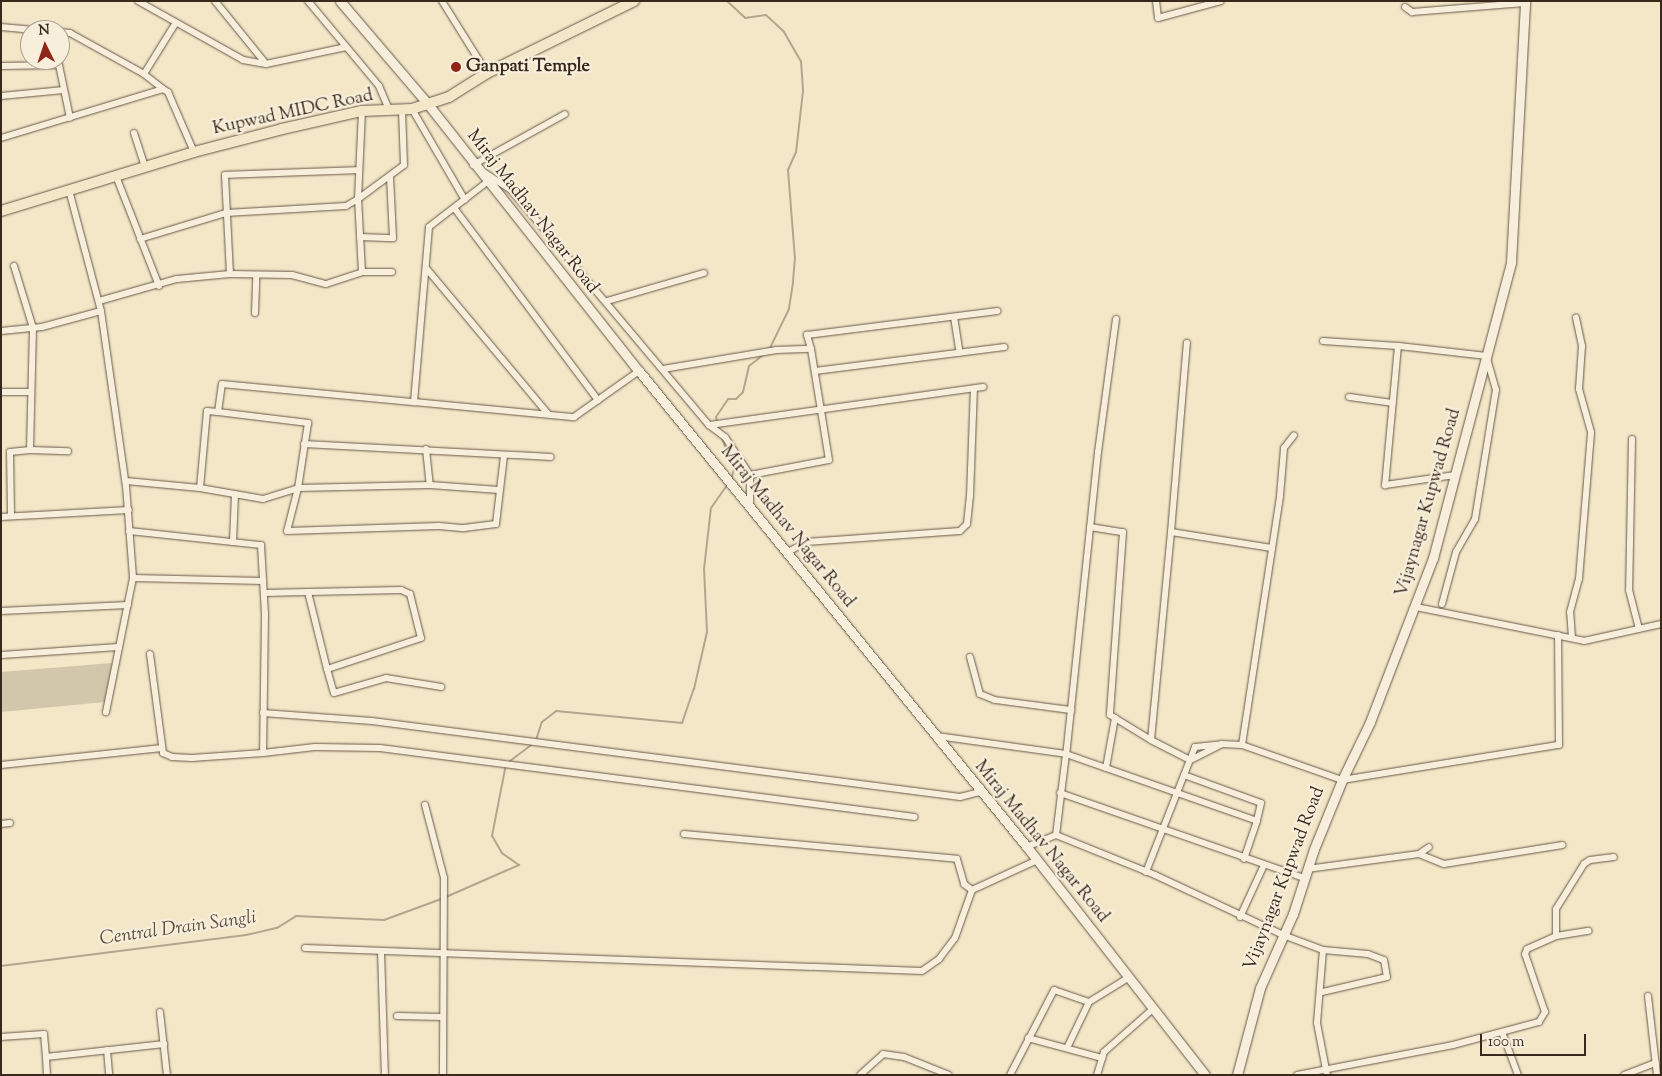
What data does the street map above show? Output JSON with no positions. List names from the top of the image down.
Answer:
{
  "streets": {
    "main road": ["Kupwad MIDC Road"],
    "street": ["Miraj Madhav Nagar Road", "Vijaynagar Kupwad Road"]
  },
  "crossings": [
    ["Kupwad MIDC Road", "Miraj Madhav Nagar Road"]
  ],
  "water": ["Central Drain Sangli"],
  "places": ["Ganpati Temple"],
  "scale_bar": "100 m",
  "north": "top"
}
